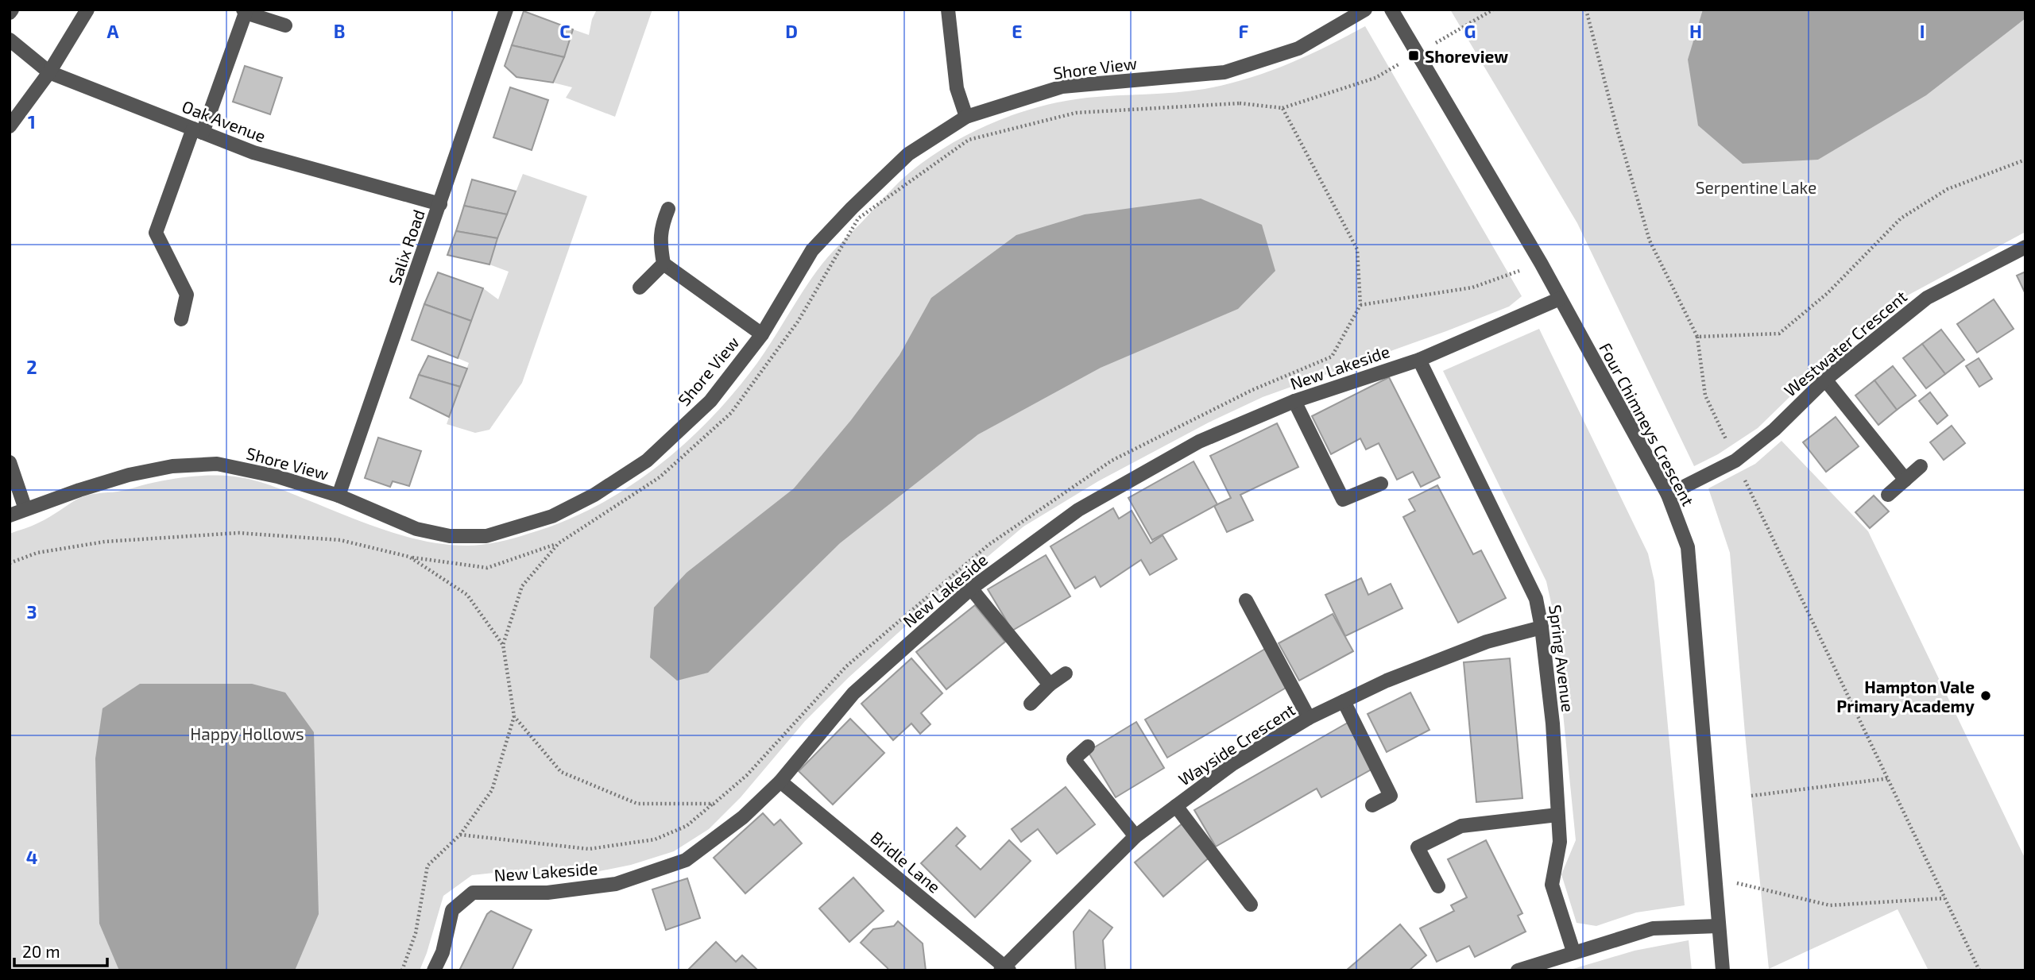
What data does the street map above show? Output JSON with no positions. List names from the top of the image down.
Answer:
{
  "streets": {
    "street": [
      "Shore View",
      "Oak Avenue",
      "Salix Road",
      "Westwater Crescent",
      "New Lakeside",
      "Four Chimneys Crescent",
      "Spring Avenue",
      "Wayside Crescent",
      "Bridle Lane"
    ]
  },
  "crossings": [
    ["Shore View", "Salix Road"],
    ["Oak Avenue", "Salix Road"],
    ["Westwater Crescent", "Four Chimneys Crescent"],
    ["New Lakeside", "Four Chimneys Crescent"],
    ["New Lakeside", "Spring Avenue"],
    ["New Lakeside", "Bridle Lane"],
    ["Spring Avenue", "Wayside Crescent"],
    ["Wayside Crescent", "Bridle Lane"]
  ],
  "parks": ["Serpentine Lake", "Happy Hollows"],
  "places": {
    "transit": ["Shoreview"],
    "other": ["Hampton Vale Primary Academy"]
  },
  "scale_bar": "20 m",
  "grid": {
    "columns": [
      "A",
      "B",
      "C",
      "D",
      "E",
      "F",
      "G",
      "H",
      "I"
    ],
    "rows": [
      "1",
      "2",
      "3",
      "4"
    ]
  }
}
